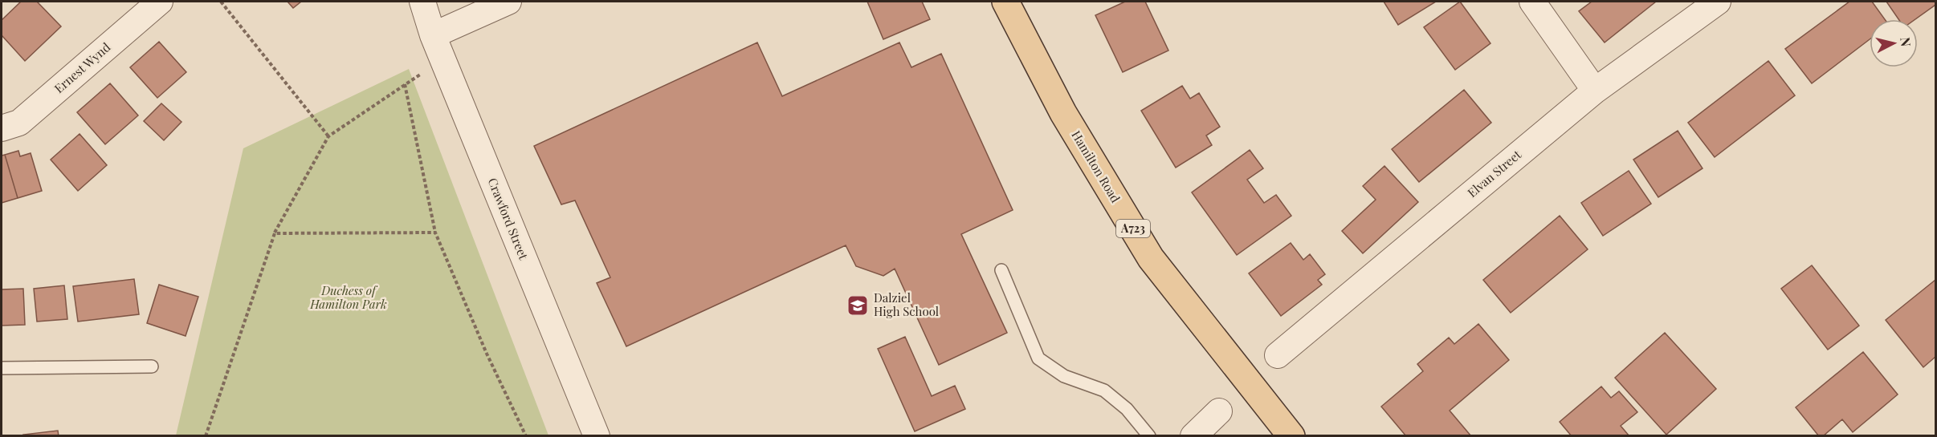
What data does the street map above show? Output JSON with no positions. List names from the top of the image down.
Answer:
{
  "streets": {
    "main road": ["Hamilton Road", "A723"],
    "street": ["Ernest Wynd", "Elvan Street", "Crawford Street"]
  },
  "parks": ["Duchess of Hamilton Park"],
  "places": {
    "school or university": ["Dalziel High School"]
  },
  "north": "right"
}
